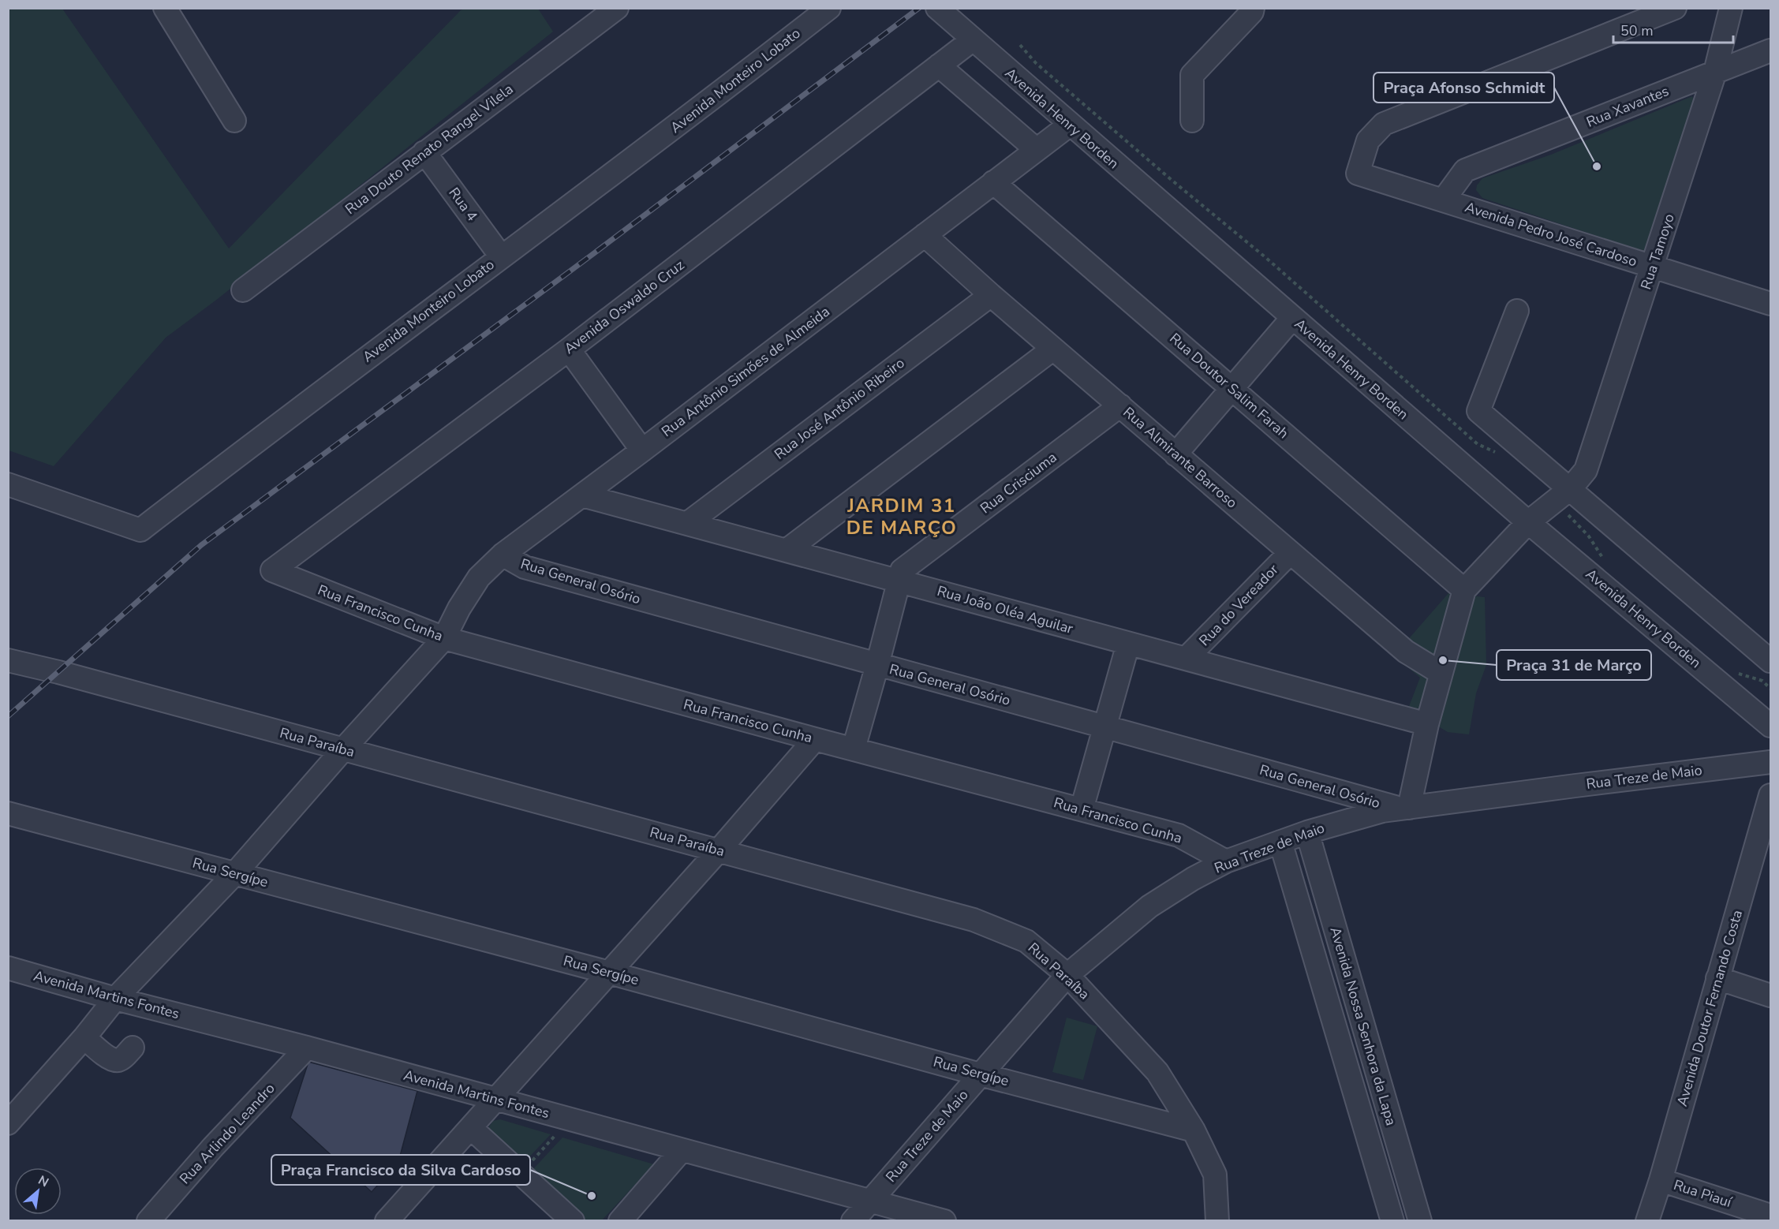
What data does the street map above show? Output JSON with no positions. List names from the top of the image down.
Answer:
{
  "streets": {
    "street": [
      "Avenida Monteiro Lobato",
      "Rua Xavantes",
      "Avenida Henry Borden",
      "Rua Douto Renato Rangel Vilela",
      "Rua 4",
      "Avenida Pedro José Cardoso",
      "Rua Tamoyo",
      "Avenida Oswaldo Cruz",
      "Rua Antônio Simões de Almeida",
      "Rua Doutor Salim Farah",
      "Rua José Antônio Ribeiro",
      "Rua Almirante Barroso",
      "Rua Crisciuma",
      "Rua General Osório",
      "Rua do Vereador",
      "Rua João Oléa Aguilar",
      "Rua Francisco Cunha",
      "Rua Paraíba",
      "Rua Treze de Maio",
      "Rua Sergípe",
      "Avenida Martins Fontes",
      "Avenida Doutor Fernando Costa",
      "Avenida Nossa Senhora da Lapa",
      "Rua Arlindo Leandro",
      "Rua Piauí"
    ]
  },
  "crossings": [
    ["Avenida Monteiro Lobato", "Rua 4"],
    ["Rua Xavantes", "Avenida Pedro José Cardoso"],
    ["Rua Xavantes", "Rua Tamoyo"],
    ["Avenida Henry Borden", "Rua Tamoyo"],
    ["Avenida Henry Borden", "Avenida Oswaldo Cruz"],
    ["Avenida Henry Borden", "Rua Antônio Simões de Almeida"],
    ["Rua Douto Renato Rangel Vilela", "Rua 4"],
    ["Avenida Pedro José Cardoso", "Rua Tamoyo"],
    ["Rua Tamoyo", "Rua Doutor Salim Farah"],
    ["Avenida Oswaldo Cruz", "Rua Francisco Cunha"],
    ["Rua Antônio Simões de Almeida", "Rua Doutor Salim Farah"],
    ["Rua Antônio Simões de Almeida", "Rua Almirante Barroso"],
    ["Rua Antônio Simões de Almeida", "Rua General Osório"],
    ["Rua Antônio Simões de Almeida", "Rua João Oléa Aguilar"],
    ["Rua Antônio Simões de Almeida", "Rua Francisco Cunha"],
    ["Rua Antônio Simões de Almeida", "Rua Paraíba"],
    ["Rua Antônio Simões de Almeida", "Rua Sergípe"],
    ["Rua Antônio Simões de Almeida", "Avenida Martins Fontes"],
    ["Rua José Antônio Ribeiro", "Rua Almirante Barroso"],
    ["Rua José Antônio Ribeiro", "Rua João Oléa Aguilar"],
    ["Rua Almirante Barroso", "Rua Crisciuma"],
    ["Rua Almirante Barroso", "Rua do Vereador"],
    ["Rua Crisciuma", "Rua João Oléa Aguilar"],
    ["Rua General Osório", "Rua Treze de Maio"],
    ["Rua do Vereador", "Rua João Oléa Aguilar"],
    ["Rua Francisco Cunha", "Rua Treze de Maio"],
    ["Rua Paraíba", "Rua Treze de Maio"],
    ["Rua Paraíba", "Rua Sergípe"],
    ["Rua Treze de Maio", "Rua Sergípe"],
    ["Rua Treze de Maio", "Avenida Martins Fontes"],
    ["Rua Treze de Maio", "Avenida Nossa Senhora da Lapa"],
    ["Avenida Martins Fontes", "Rua Arlindo Leandro"],
    ["Avenida Doutor Fernando Costa", "Rua Piauí"]
  ],
  "districts": ["JARDIM 31 DE MARÇO"],
  "places": ["Praça Afonso Schmidt", "Praça 31 de Março", "Praça Francisco da Silva Cardoso"],
  "scale_bar": "50 m",
  "north": "top right"
}
